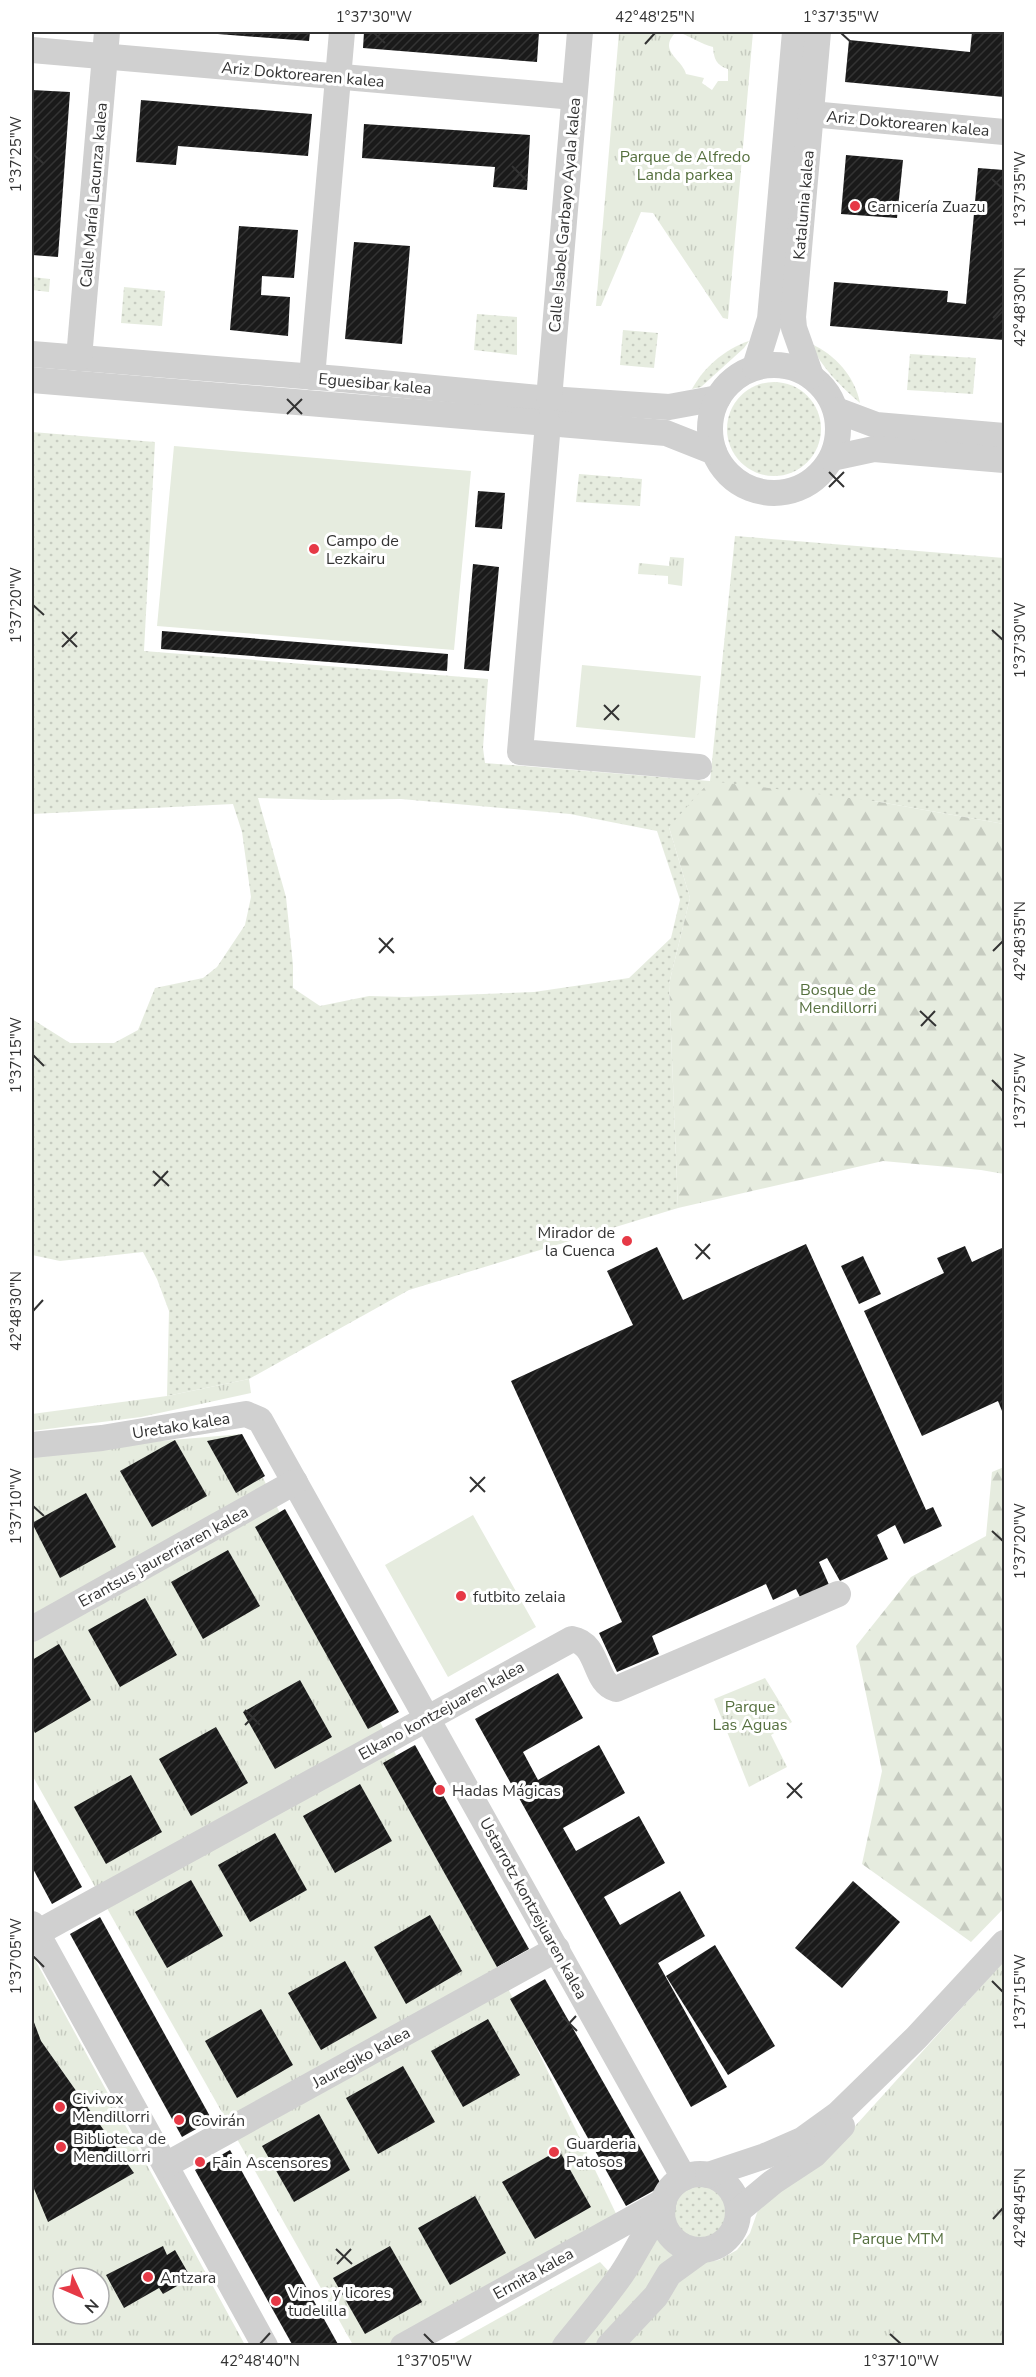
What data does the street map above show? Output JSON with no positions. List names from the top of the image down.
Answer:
{
  "streets": {
    "street": [
      "Ariz Doktorearen kalea",
      "Calle María Lacunza kalea",
      "Katalunia kalea",
      "Calle Isabel Garbayo Ayala kalea",
      "Eguesibar kalea",
      "Uretako kalea",
      "Erantsus jaurerriaren kalea",
      "Elkano kontzejuaren kalea",
      "Ustarrotz kontzejuaren kalea",
      "Jauregiko kalea",
      "Ermita kalea"
    ]
  },
  "crossings": [
    ["Ariz Doktorearen kalea", "Calle María Lacunza kalea"],
    ["Ariz Doktorearen kalea", "Katalunia kalea"],
    ["Ariz Doktorearen kalea", "Calle Isabel Garbayo Ayala kalea"],
    ["Calle María Lacunza kalea", "Eguesibar kalea"],
    ["Katalunia kalea", "Eguesibar kalea"],
    ["Calle Isabel Garbayo Ayala kalea", "Eguesibar kalea"],
    ["Uretako kalea", "Erantsus jaurerriaren kalea"],
    ["Uretako kalea", "Ustarrotz kontzejuaren kalea"],
    ["Erantsus jaurerriaren kalea", "Ustarrotz kontzejuaren kalea"],
    ["Elkano kontzejuaren kalea", "Ustarrotz kontzejuaren kalea"],
    ["Ustarrotz kontzejuaren kalea", "Jauregiko kalea"],
    ["Ustarrotz kontzejuaren kalea", "Ermita kalea"]
  ],
  "parks": [
    "Parque de Alfredo Landa parkea",
    "Bosque de Mendillorri",
    "Parque Las Aguas",
    "Parque MTM"
  ],
  "places": [
    "Carnicería Zuazu",
    "Campo de Lezkairu",
    "Mirador de la Cuenca",
    "futbito zelaia",
    "Hadas Mágicas",
    "Civivox Mendillorri",
    "Covirán",
    "Biblioteca de Mendillorri",
    "Guarderia Patosos",
    "Fain Ascensores",
    "Antzara",
    "Vinos y licores tudelilla"
  ],
  "north": "bottom right",
  "coordinates": [
    "1°37'30\"W",
    "42°48'25\"N",
    "1°37'35\"W",
    "1°37'25\"W",
    "42°48'30\"N",
    "1°37'20\"W",
    "42°48'35\"N",
    "1°37'15\"W",
    "1°37'10\"W",
    "1°37'05\"W",
    "42°48'45\"N",
    "42°48'40\"N"
  ]
}
